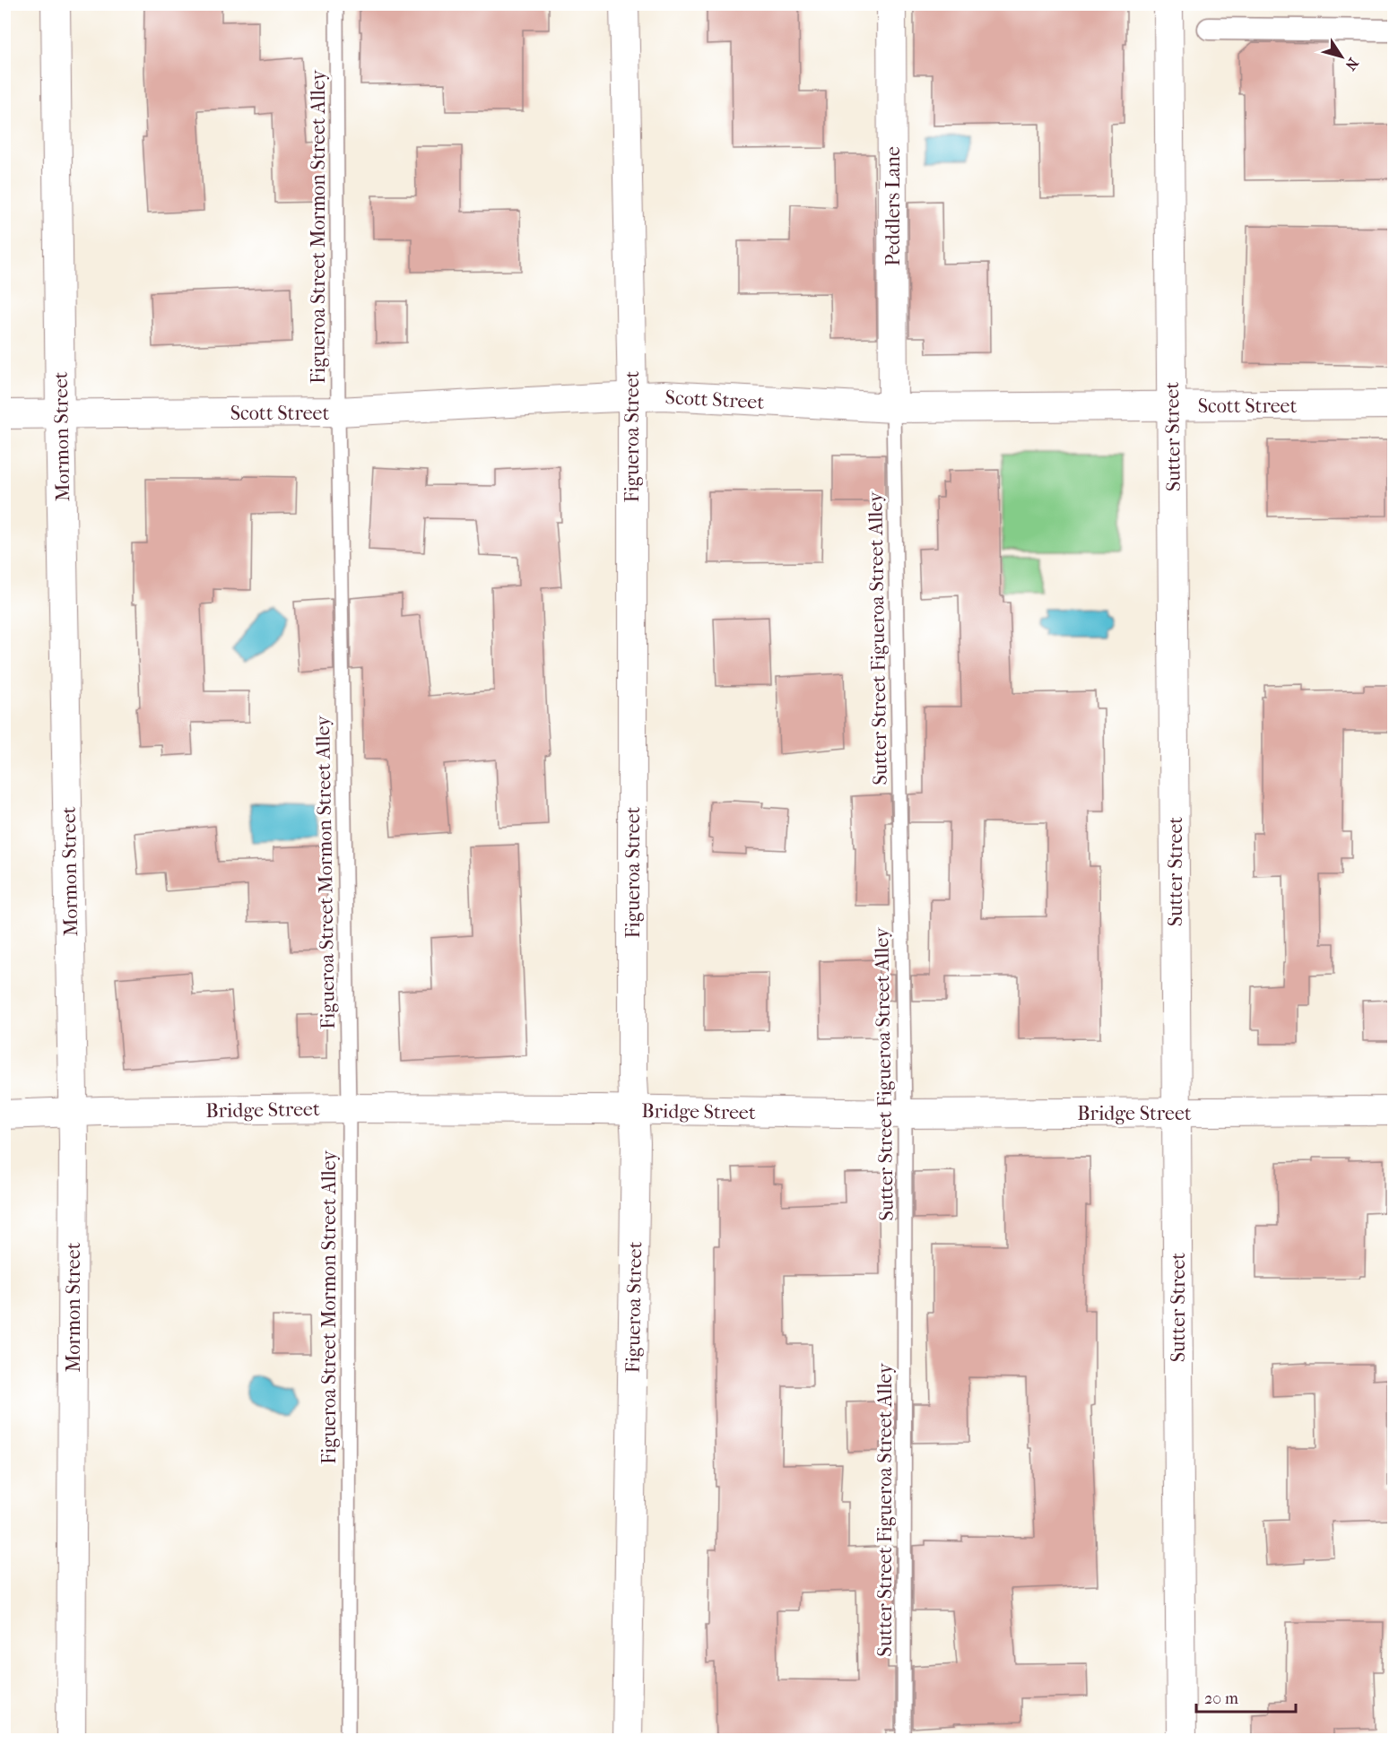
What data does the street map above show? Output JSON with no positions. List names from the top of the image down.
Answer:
{
  "streets": {
    "street": [
      "Peddlers Lane",
      "Scott Street",
      "Mormon Street",
      "Figueroa Street",
      "Sutter Street",
      "Bridge Street"
    ],
    "lane": ["Figueroa Street Mormon Street Alley", "Sutter Street Figueroa Street Alley"]
  },
  "crossings": [
    ["Peddlers Lane", "Scott Street"],
    ["Peddlers Lane", "Sutter Street Figueroa Street Alley"],
    ["Figueroa Street Mormon Street Alley", "Scott Street"],
    ["Figueroa Street Mormon Street Alley", "Bridge Street"],
    ["Scott Street", "Mormon Street"],
    ["Scott Street", "Figueroa Street"],
    ["Scott Street", "Sutter Street"],
    ["Scott Street", "Sutter Street Figueroa Street Alley"],
    ["Mormon Street", "Bridge Street"],
    ["Figueroa Street", "Bridge Street"],
    ["Sutter Street", "Bridge Street"],
    ["Sutter Street Figueroa Street Alley", "Bridge Street"]
  ],
  "scale_bar": "20 m",
  "north": "bottom right"
}
